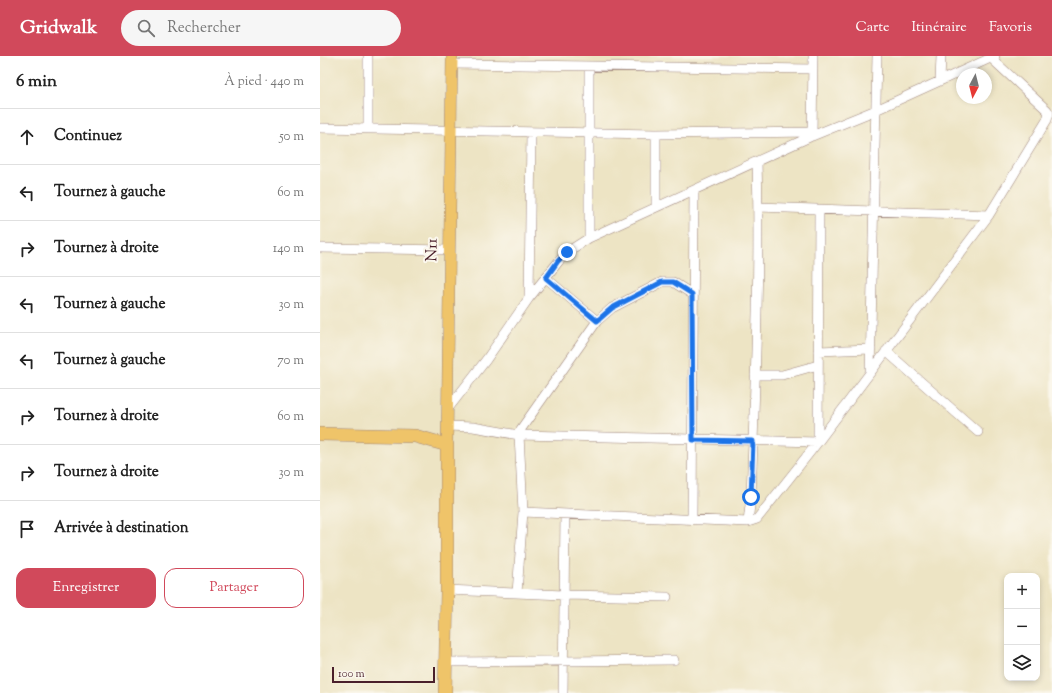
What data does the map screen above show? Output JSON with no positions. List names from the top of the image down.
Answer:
{
  "streets": {
    "main road": ["N11"]
  },
  "scale_bar": "100 m",
  "north": "bottom",
  "page": {
    "header": "Gridwalk",
    "search": "Rechercher",
    "nav": ["Carte", "Itinéraire", "Favoris"],
    "heading": ["6 min", "À pied · 440 m"],
    "list": [
      ["Continuez", "50 m"],
      ["Tournez à gauche", "60 m"],
      ["Tournez à droite", "140 m"],
      ["Tournez à gauche", "30 m"],
      ["Tournez à gauche", "70 m"],
      ["Tournez à droite", "60 m"],
      ["Tournez à droite", "30 m"],
      "Arrivée à destination"
    ],
    "buttons": ["Enregistrer", "Partager"],
    "map_buttons": ["+", "−"],
    "scale": "100 m"
  }
}
